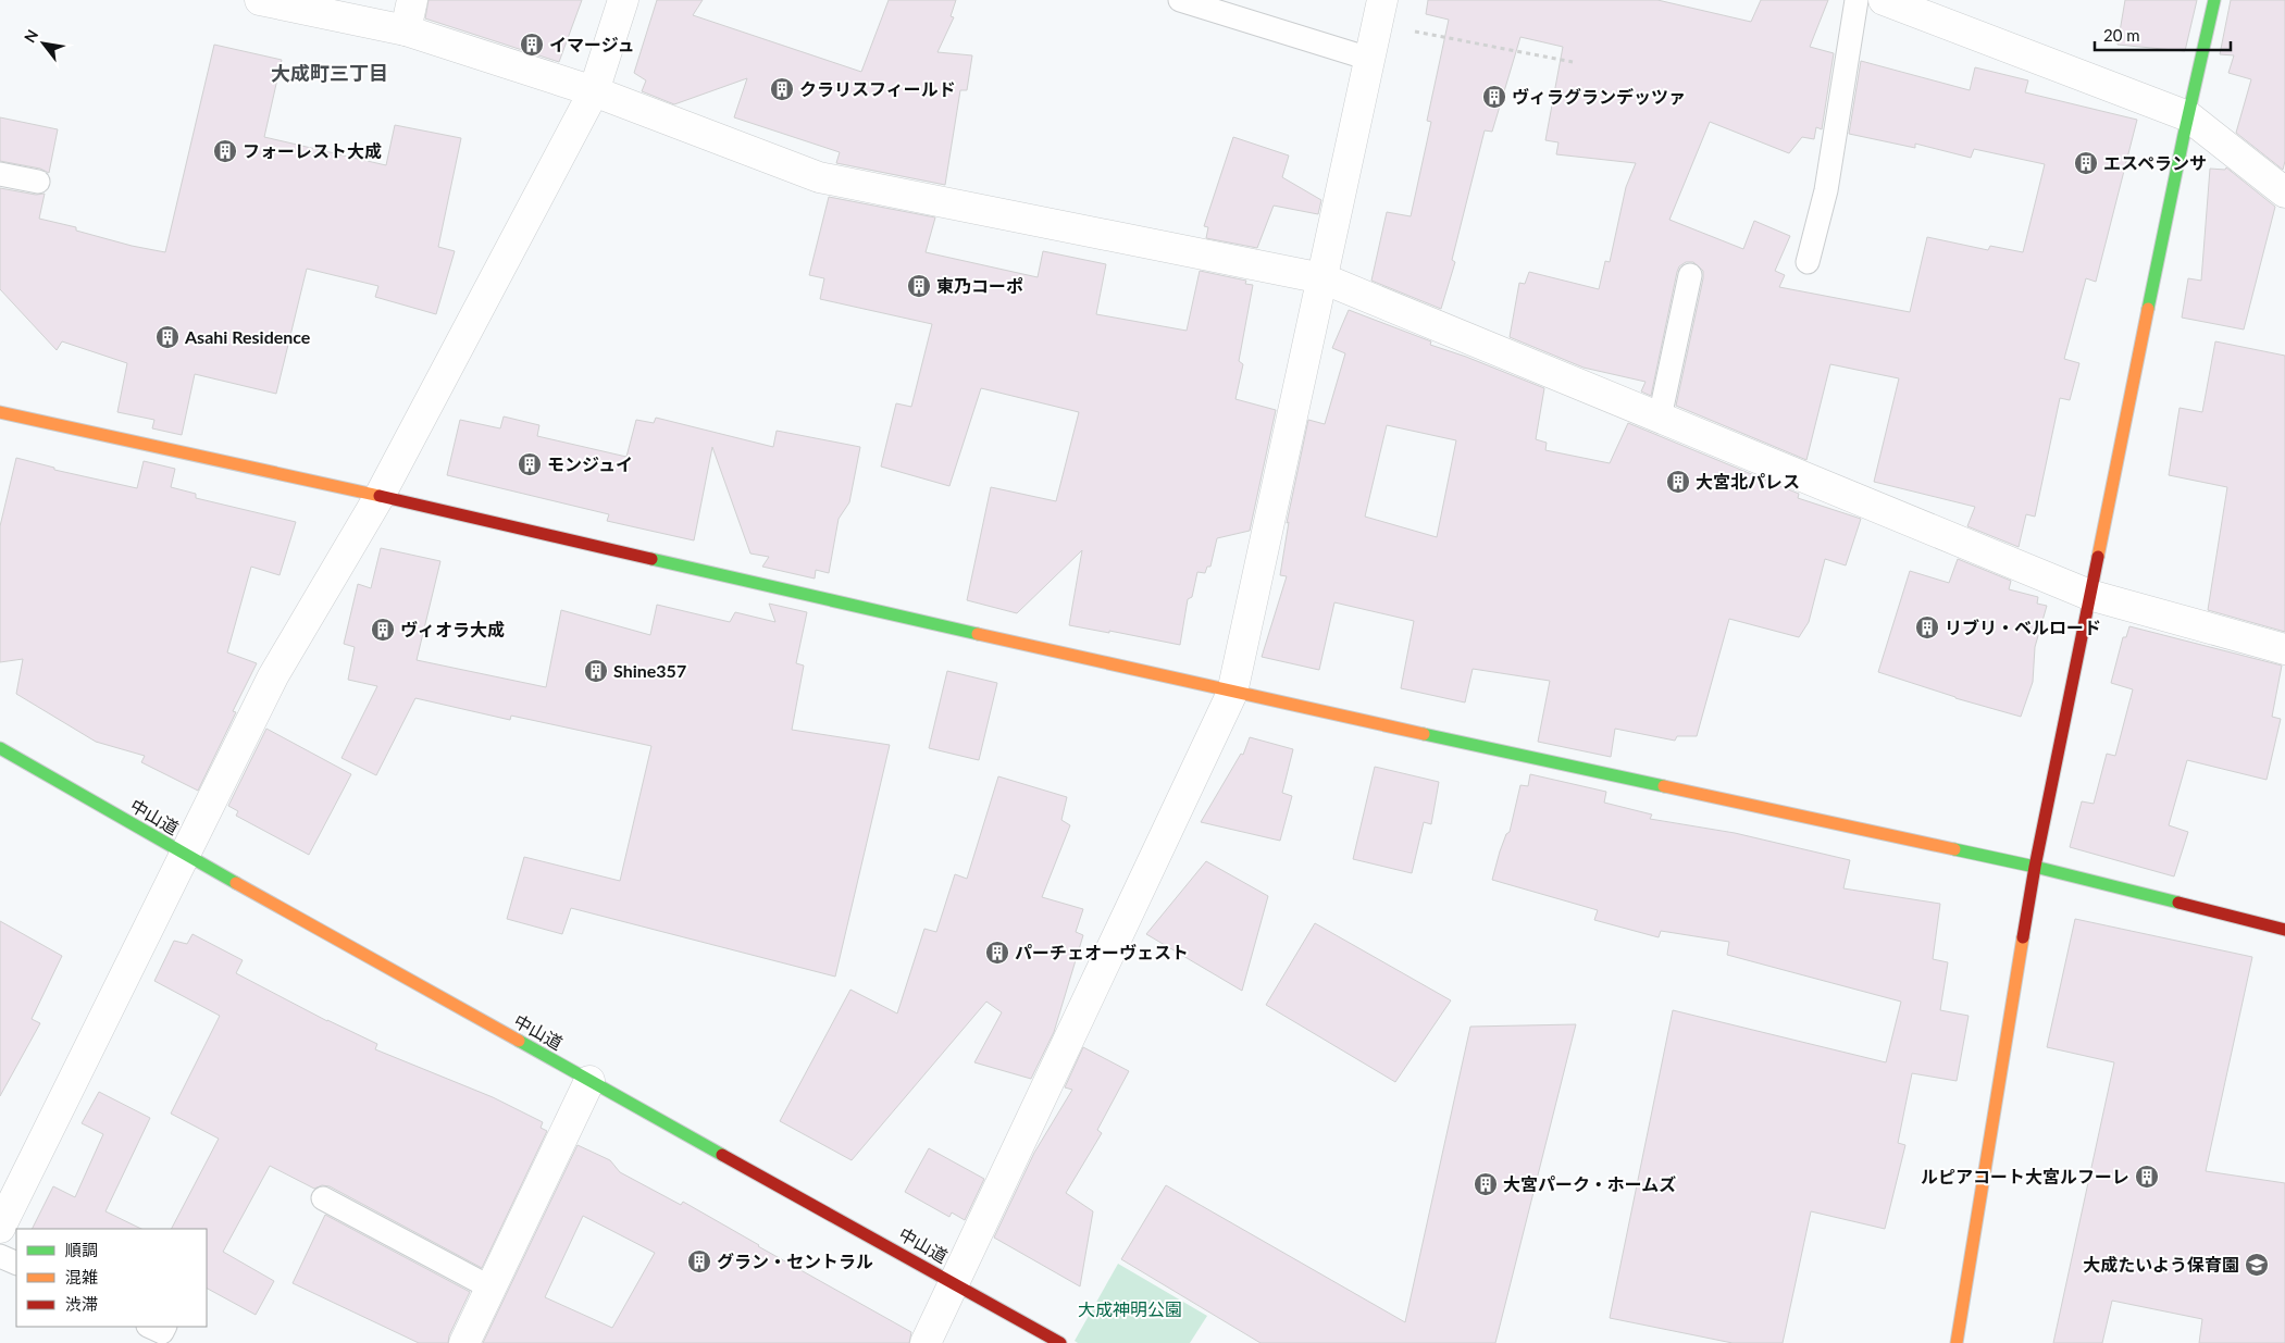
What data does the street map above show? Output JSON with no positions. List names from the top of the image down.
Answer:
{
  "streets": {
    "main road": ["中山道"]
  },
  "districts": ["大成町三丁目"],
  "parks": ["大成神明公園"],
  "places": {
    "building": [
      "イマージュ",
      "クラリスフィールド",
      "ヴィラグランデッツァ",
      "フォーレスト大成",
      "エスペランサ",
      "東乃コーポ",
      "Asahi Residence",
      "モンジュイ",
      "大宮北パレス",
      "リブリ・ベルロード",
      "ヴィオラ大成",
      "Shine357",
      "パーチェオーヴェスト",
      "ルピアコート大宮ルフーレ",
      "大宮パーク・ホームズ",
      "グラン・セントラル"
    ],
    "school or university": ["大成たいよう保育園"]
  },
  "legend": ["順調", "混雑", "渋滞"],
  "scale_bar": "20 m",
  "north": "top left"
}
